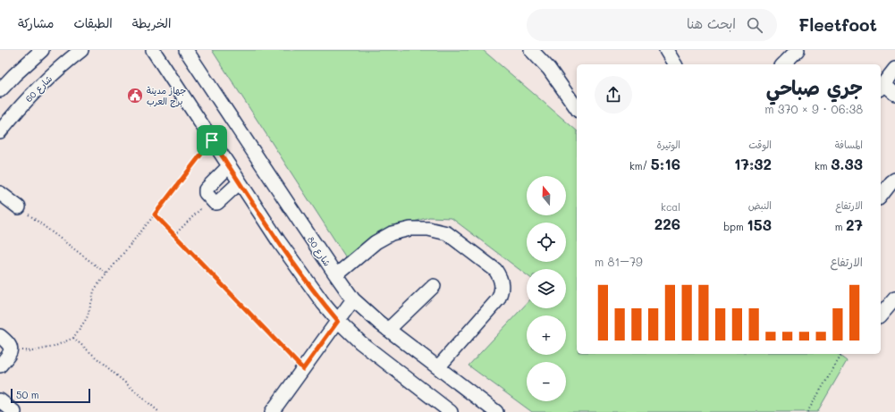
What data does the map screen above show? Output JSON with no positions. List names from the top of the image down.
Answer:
{
  "streets": {
    "street": ["شارع 60", "شارع 80"]
  },
  "places": {
    "public building": ["جهاز مدينة برج العرب"]
  },
  "scale_bar": "50 m",
  "north": "top",
  "page": {
    "header": "Fleetfoot",
    "search": "ابحث هنا",
    "nav": ["الخريطة", "الطبقات", "مشاركة"],
    "heading": ["جري صباحي", "06:38 · 9 × 370 m"],
    "stats": [
      ["المسافة", "3.33 km"],
      ["الوقت", "17:32"],
      ["الوتيرة", "5:16 /km"],
      ["الارتفاع", "27 m"],
      ["النبض", "153 bpm"],
      ["kcal", "226"]
    ],
    "map_buttons": ["+", "−"],
    "chart": ["الارتفاع", "79–81 m"],
    "scale": "50 m"
  }
}
